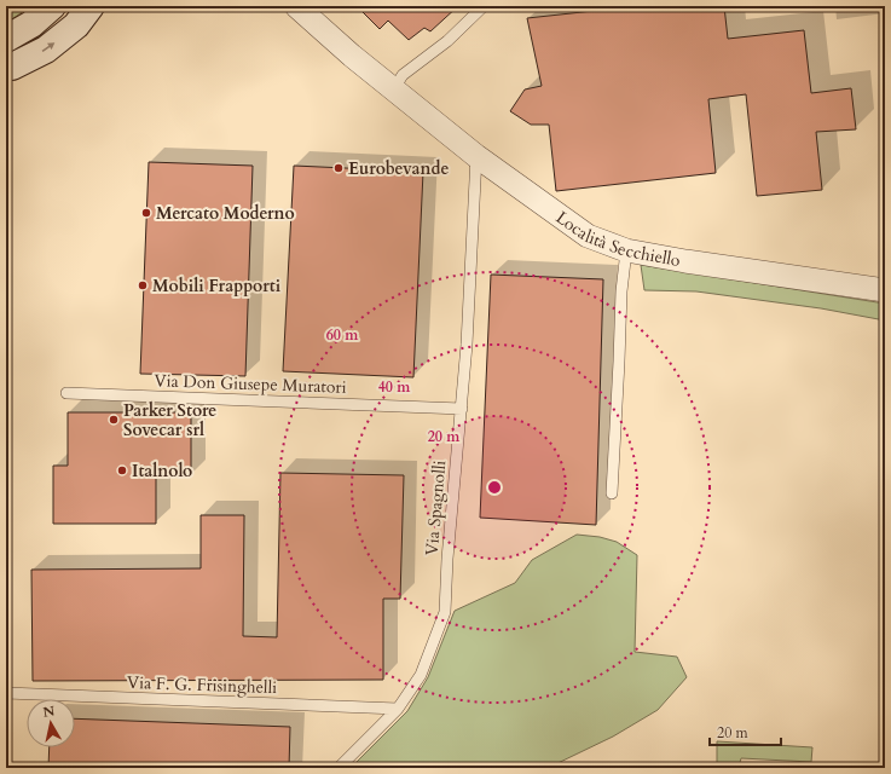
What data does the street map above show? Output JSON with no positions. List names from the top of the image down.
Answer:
{
  "streets": {
    "street": ["Località Secchiello"],
    "lane": ["Via Don Giusepe Muratori", "Via Spagnolli", "Via F. G. Frisinghelli"]
  },
  "crossings": [
    ["Località Secchiello", "Via Spagnolli"],
    ["Via Don Giusepe Muratori", "Via Spagnolli"],
    ["Via Spagnolli", "Via F. G. Frisinghelli"]
  ],
  "places": [
    "Eurobevande",
    "Mercato Moderno",
    "Mobili Frapporti",
    "Parker Store Sovecar srl",
    "Italnolo"
  ],
  "scale_bar": "20 m",
  "north": "top",
  "rings": ["60 m", "40 m", "20 m"]
}
